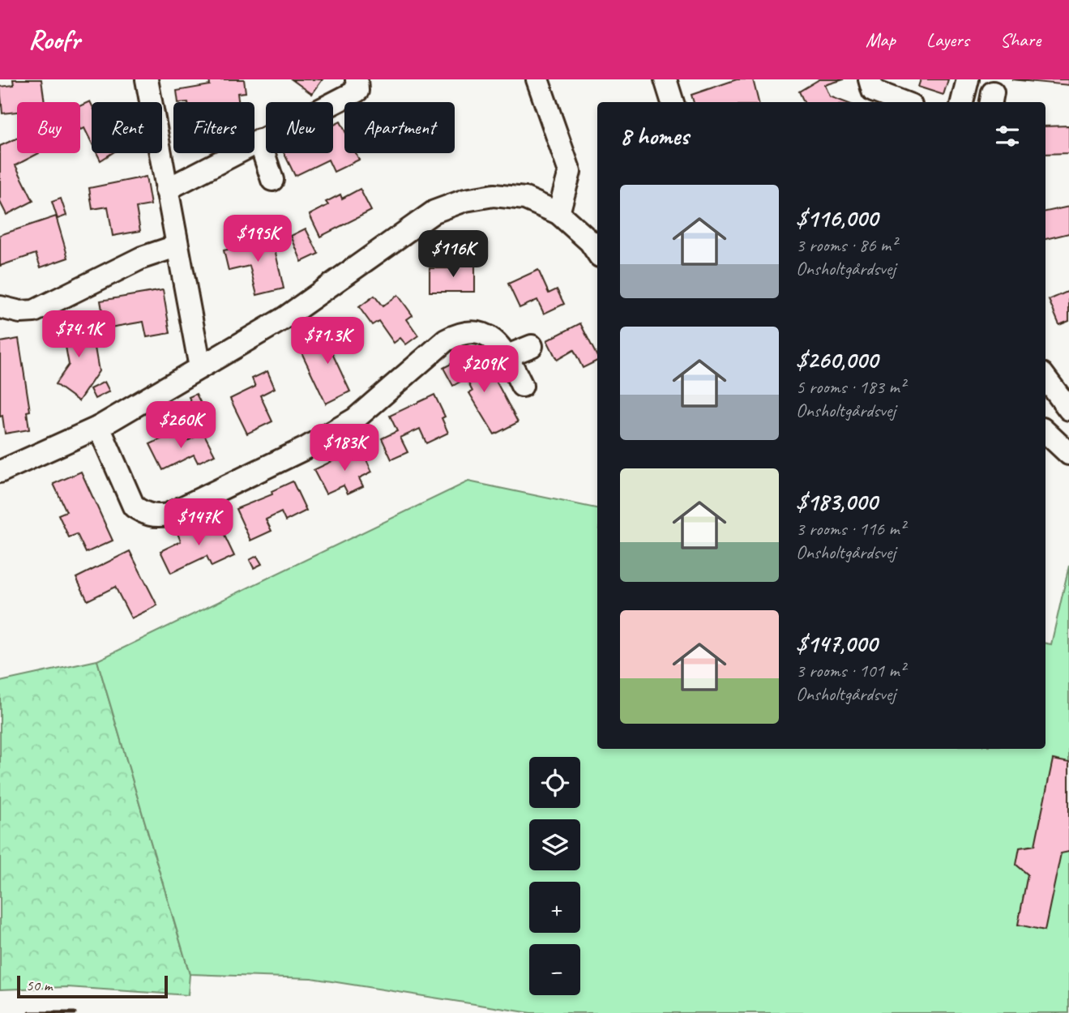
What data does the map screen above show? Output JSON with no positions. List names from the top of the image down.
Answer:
{
  "scale_bar": "50 m",
  "page": {
    "header": "Roofr",
    "nav": ["Map", "Layers", "Share"],
    "chip": [
      "Buy",
      "Rent",
      "Filters",
      "New",
      "Apartment"
    ],
    "heading": "8 homes",
    "list": [
      {
        "name": "$116,000",
        "note": "3 rooms · 86 m² · Onsholtgårdsvej"
      },
      {
        "name": "$260,000",
        "note": "5 rooms · 183 m² · Onsholtgårdsvej"
      },
      {
        "name": "$183,000",
        "note": "3 rooms · 116 m² · Onsholtgårdsvej"
      },
      {
        "name": "$147,000",
        "note": "3 rooms · 101 m² · Onsholtgårdsvej"
      }
    ],
    "price": [
      "$195K",
      "$116K",
      "$74.1K",
      "$71.3K",
      "$209K",
      "$260K",
      "$183K",
      "$147K"
    ],
    "map_buttons": ["+", "−"],
    "scale": "50 m"
  }
}
